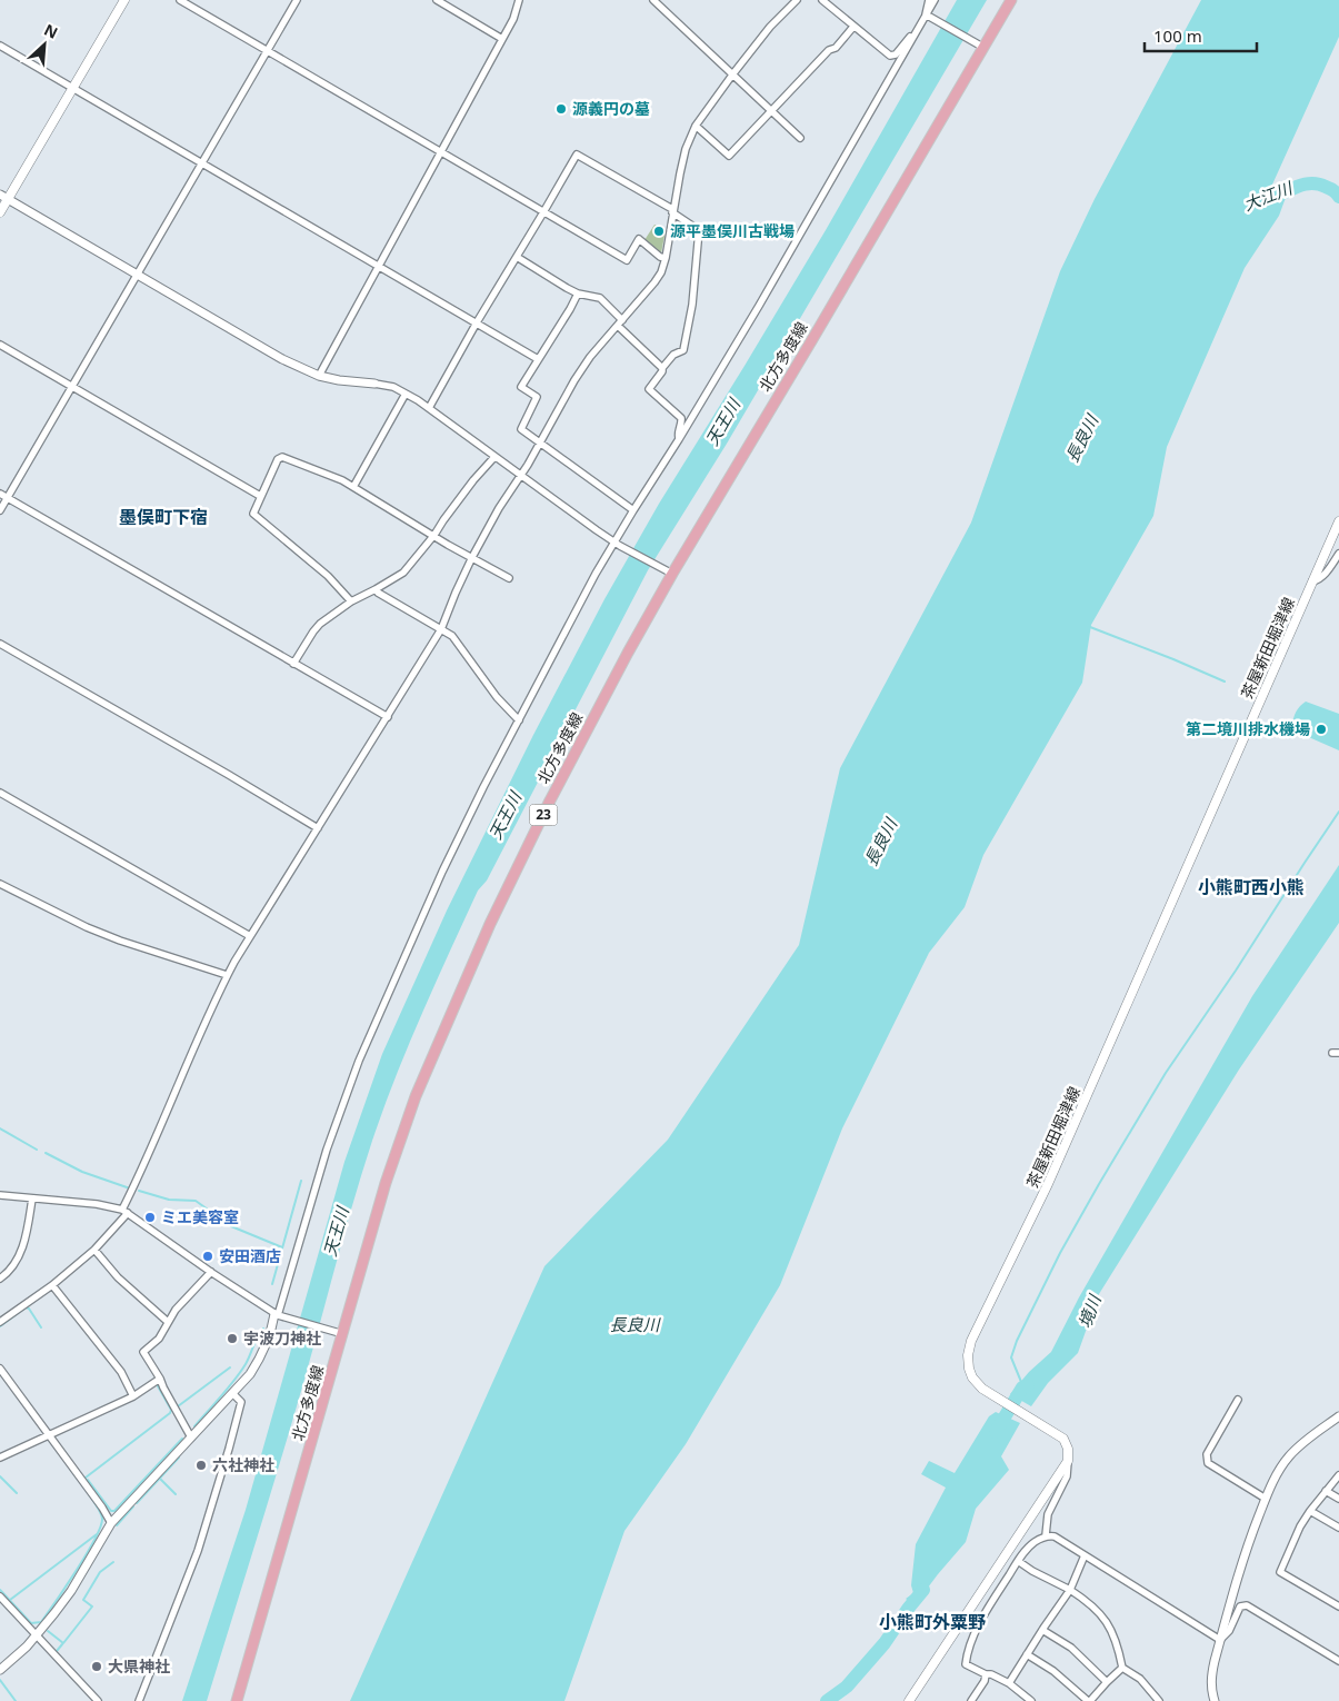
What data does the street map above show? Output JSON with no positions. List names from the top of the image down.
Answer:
{
  "streets": {
    "main road": ["北方多度線", "茶屋新田堀津線", "23"]
  },
  "districts": ["墨俣町下宿", "小熊町西小熊", "小熊町外粟野"],
  "water": [
    "大江川",
    "天王川",
    "長良川",
    "境川"
  ],
  "places": [
    "源義円の墓",
    "源平墨俣川古戦場",
    "第二境川排水機場",
    "ミエ美容室",
    "安田酒店",
    "宇波刀神社",
    "六社神社",
    "大県神社"
  ],
  "scale_bar": "100 m",
  "north": "top right"
}
